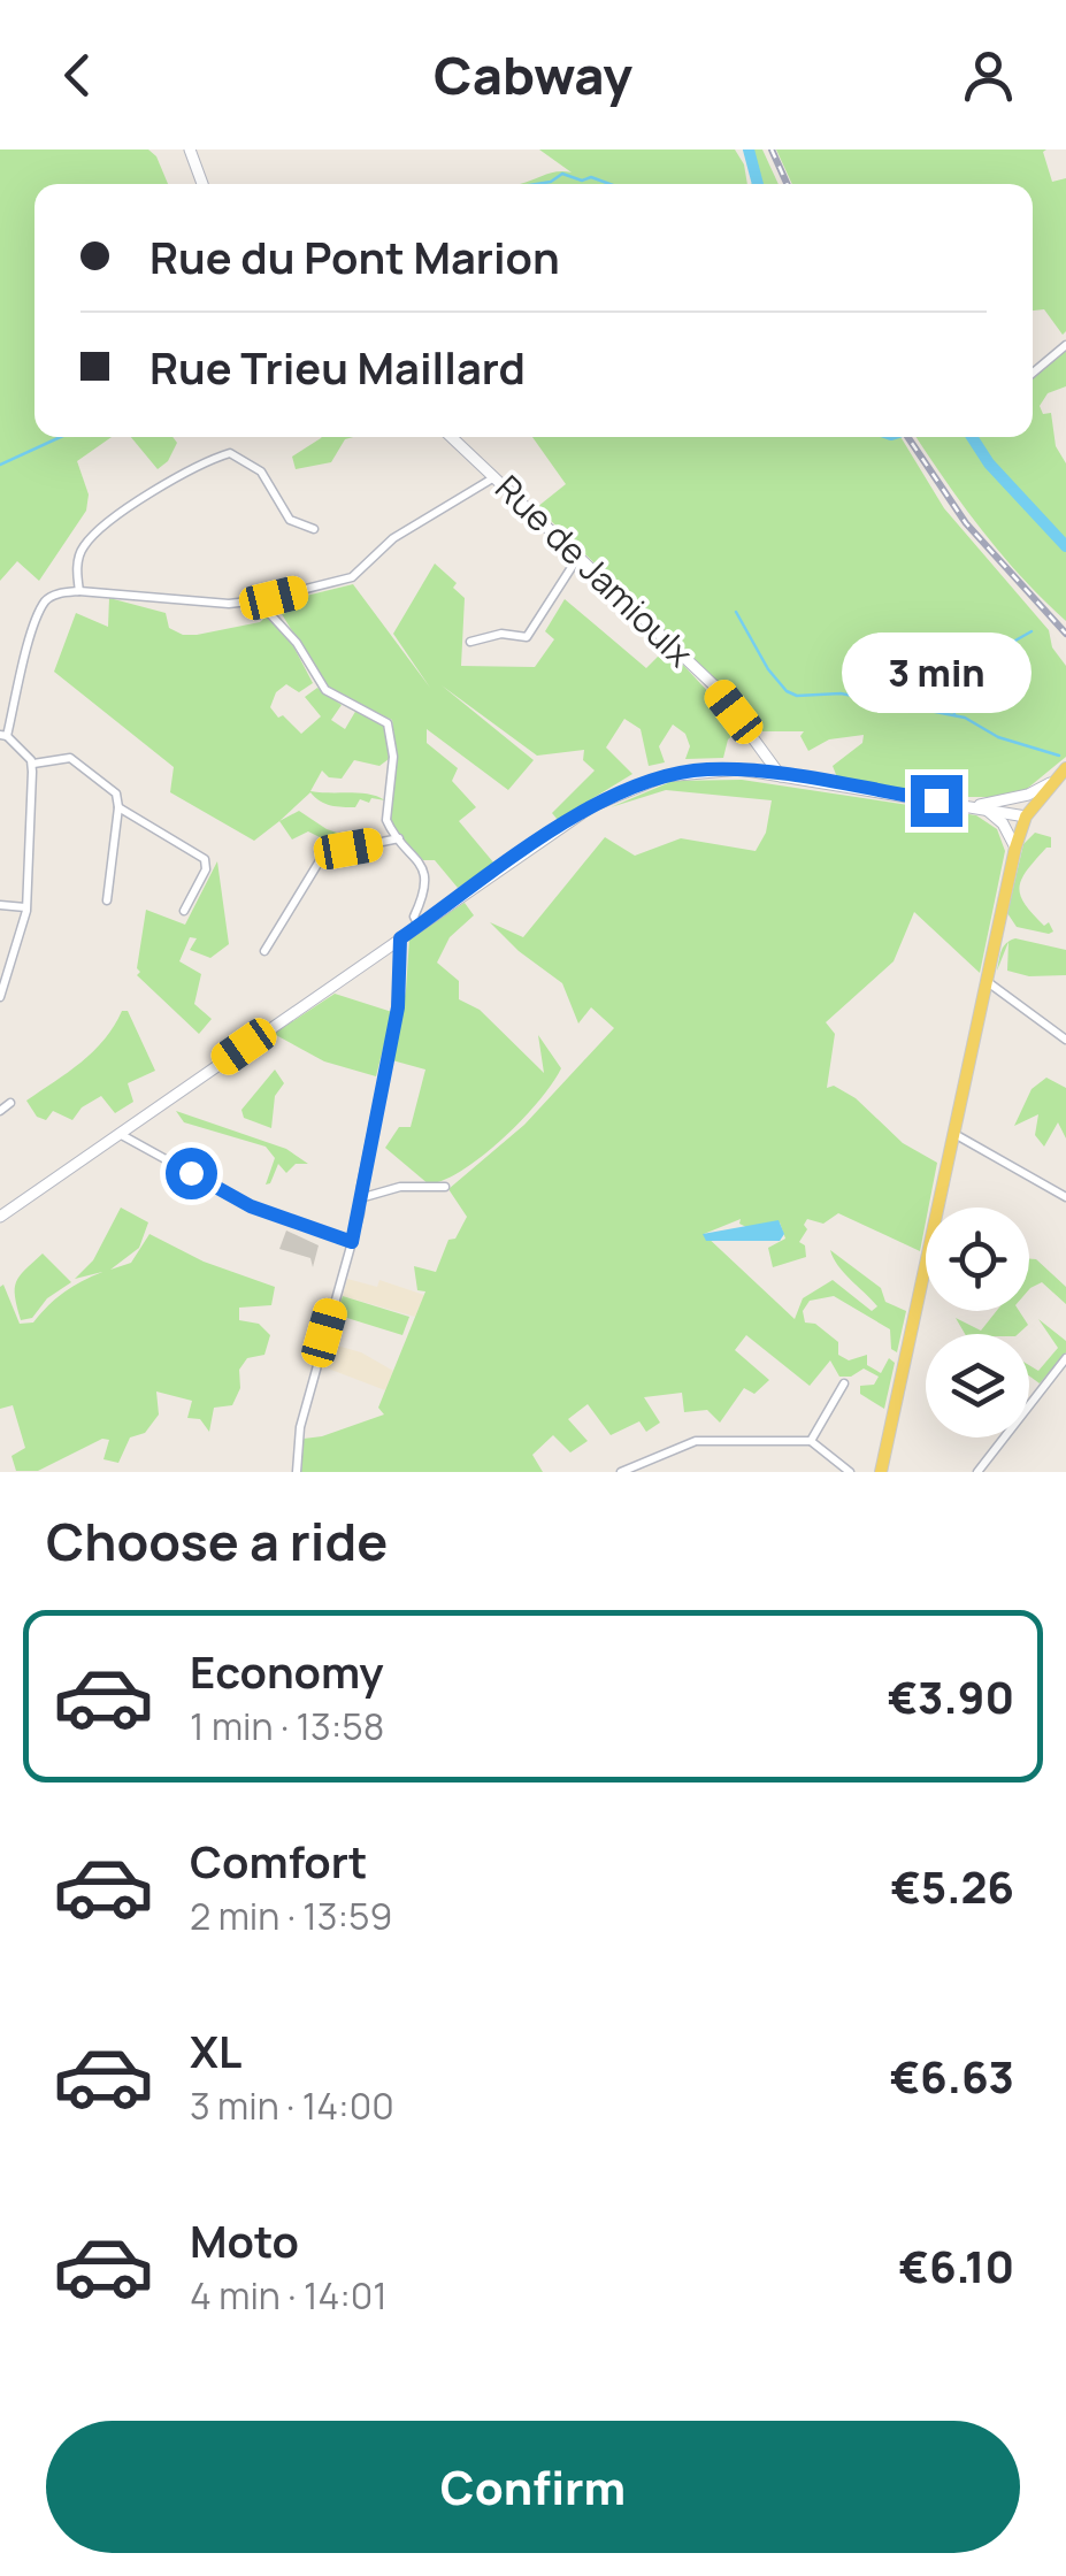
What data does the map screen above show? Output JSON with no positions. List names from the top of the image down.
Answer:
{
  "streets": {
    "main road": ["Rue de Jamioulx"]
  },
  "page": {
    "header": "Cabway",
    "banner": ["Rue du Pont Marion", "Rue Trieu Maillard"],
    "bubble": "3 min",
    "heading": "Choose a ride",
    "list": [
      {
        "name": "Economy",
        "note": "1 min · 13:58",
        "value": "€3.90"
      },
      {
        "name": "Comfort",
        "note": "2 min · 13:59",
        "value": "€5.26"
      },
      {
        "name": "XL",
        "note": "3 min · 14:00",
        "value": "€6.63"
      },
      {
        "name": "Moto",
        "note": "4 min · 14:01",
        "value": "€6.10"
      }
    ],
    "buttons": "Confirm"
  }
}
